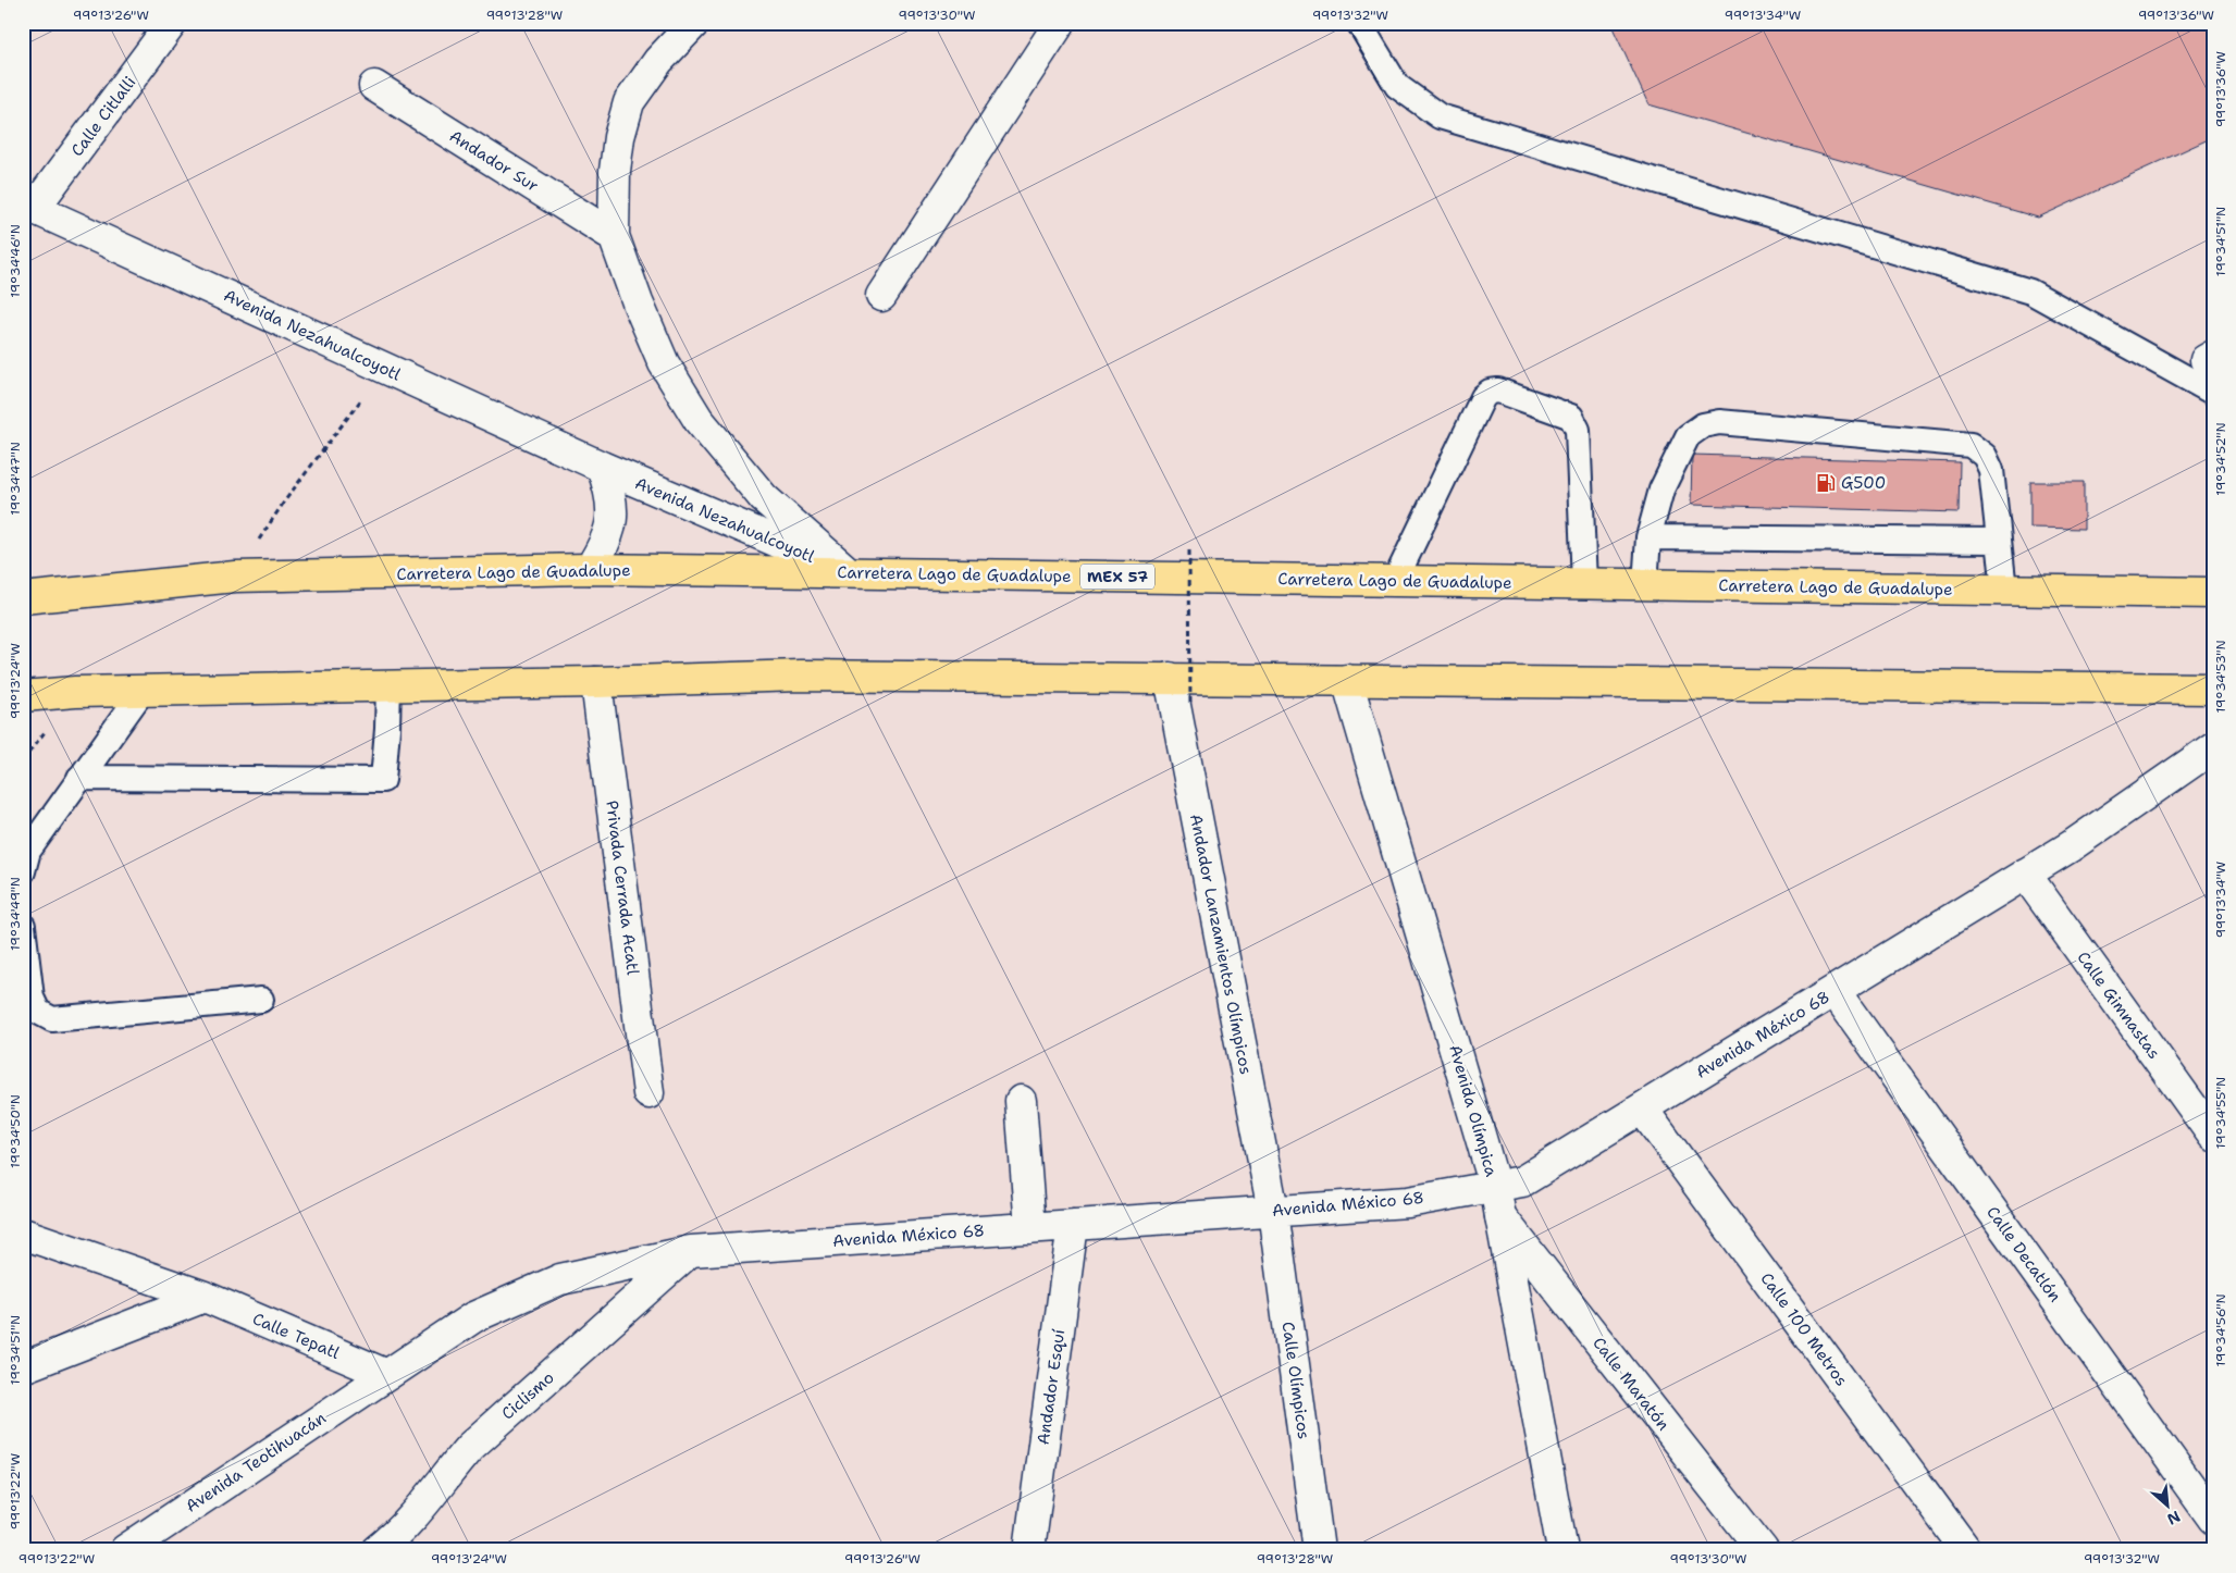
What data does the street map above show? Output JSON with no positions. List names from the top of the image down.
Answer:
{
  "streets": {
    "main road": ["Carretera Lago de Guadalupe", "MEX 57"],
    "street": [
      "Calle Citlalli",
      "Andador Sur",
      "Avenida Nezahualcoyotl",
      "Privada Cerrada Acatl",
      "Andador Lanzamientos Olímpicos",
      "Calle Gimnastas",
      "Avenida México 68",
      "Avenida Olímpica",
      "Calle Decatlón",
      "Calle 100 Metros",
      "Calle Tepatl",
      "Calle Olímpicos",
      "Calle Maratón",
      "Andador Esquí",
      "Ciclismo",
      "Avenida Teotihuacán"
    ]
  },
  "crossings": [
    ["Calle Citlalli", "Avenida Nezahualcoyotl"],
    ["Avenida Nezahualcoyotl", "Carretera Lago de Guadalupe"],
    ["Andador Lanzamientos Olímpicos", "Avenida México 68"],
    ["Andador Lanzamientos Olímpicos", "Calle Olímpicos"],
    ["Calle Gimnastas", "Avenida México 68"],
    ["Avenida México 68", "Avenida Olímpica"],
    ["Avenida México 68", "Calle Decatlón"],
    ["Avenida México 68", "Calle 100 Metros"],
    ["Avenida México 68", "Calle Tepatl"],
    ["Avenida México 68", "Calle Olímpicos"],
    ["Avenida México 68", "Andador Esquí"],
    ["Avenida México 68", "Ciclismo"],
    ["Avenida México 68", "Avenida Teotihuacán"],
    ["Avenida Olímpica", "Calle Maratón"],
    ["Calle Tepatl", "Avenida Teotihuacán"]
  ],
  "places": {
    "fuel station": ["G500"]
  },
  "north": "bottom right",
  "coordinates": [
    "99°13'26\"W",
    "99°13'28\"W",
    "99°13'30\"W",
    "99°13'32\"W",
    "99°13'34\"W",
    "99°13'36\"W",
    "19°34'51\"N",
    "19°34'46\"N",
    "19°34'52\"N",
    "19°34'47\"N",
    "19°34'53\"N",
    "99°13'24\"W",
    "19°34'49\"N",
    "19°34'55\"N",
    "19°34'50\"N",
    "19°34'56\"N",
    "99°13'22\"W"
  ]
}
